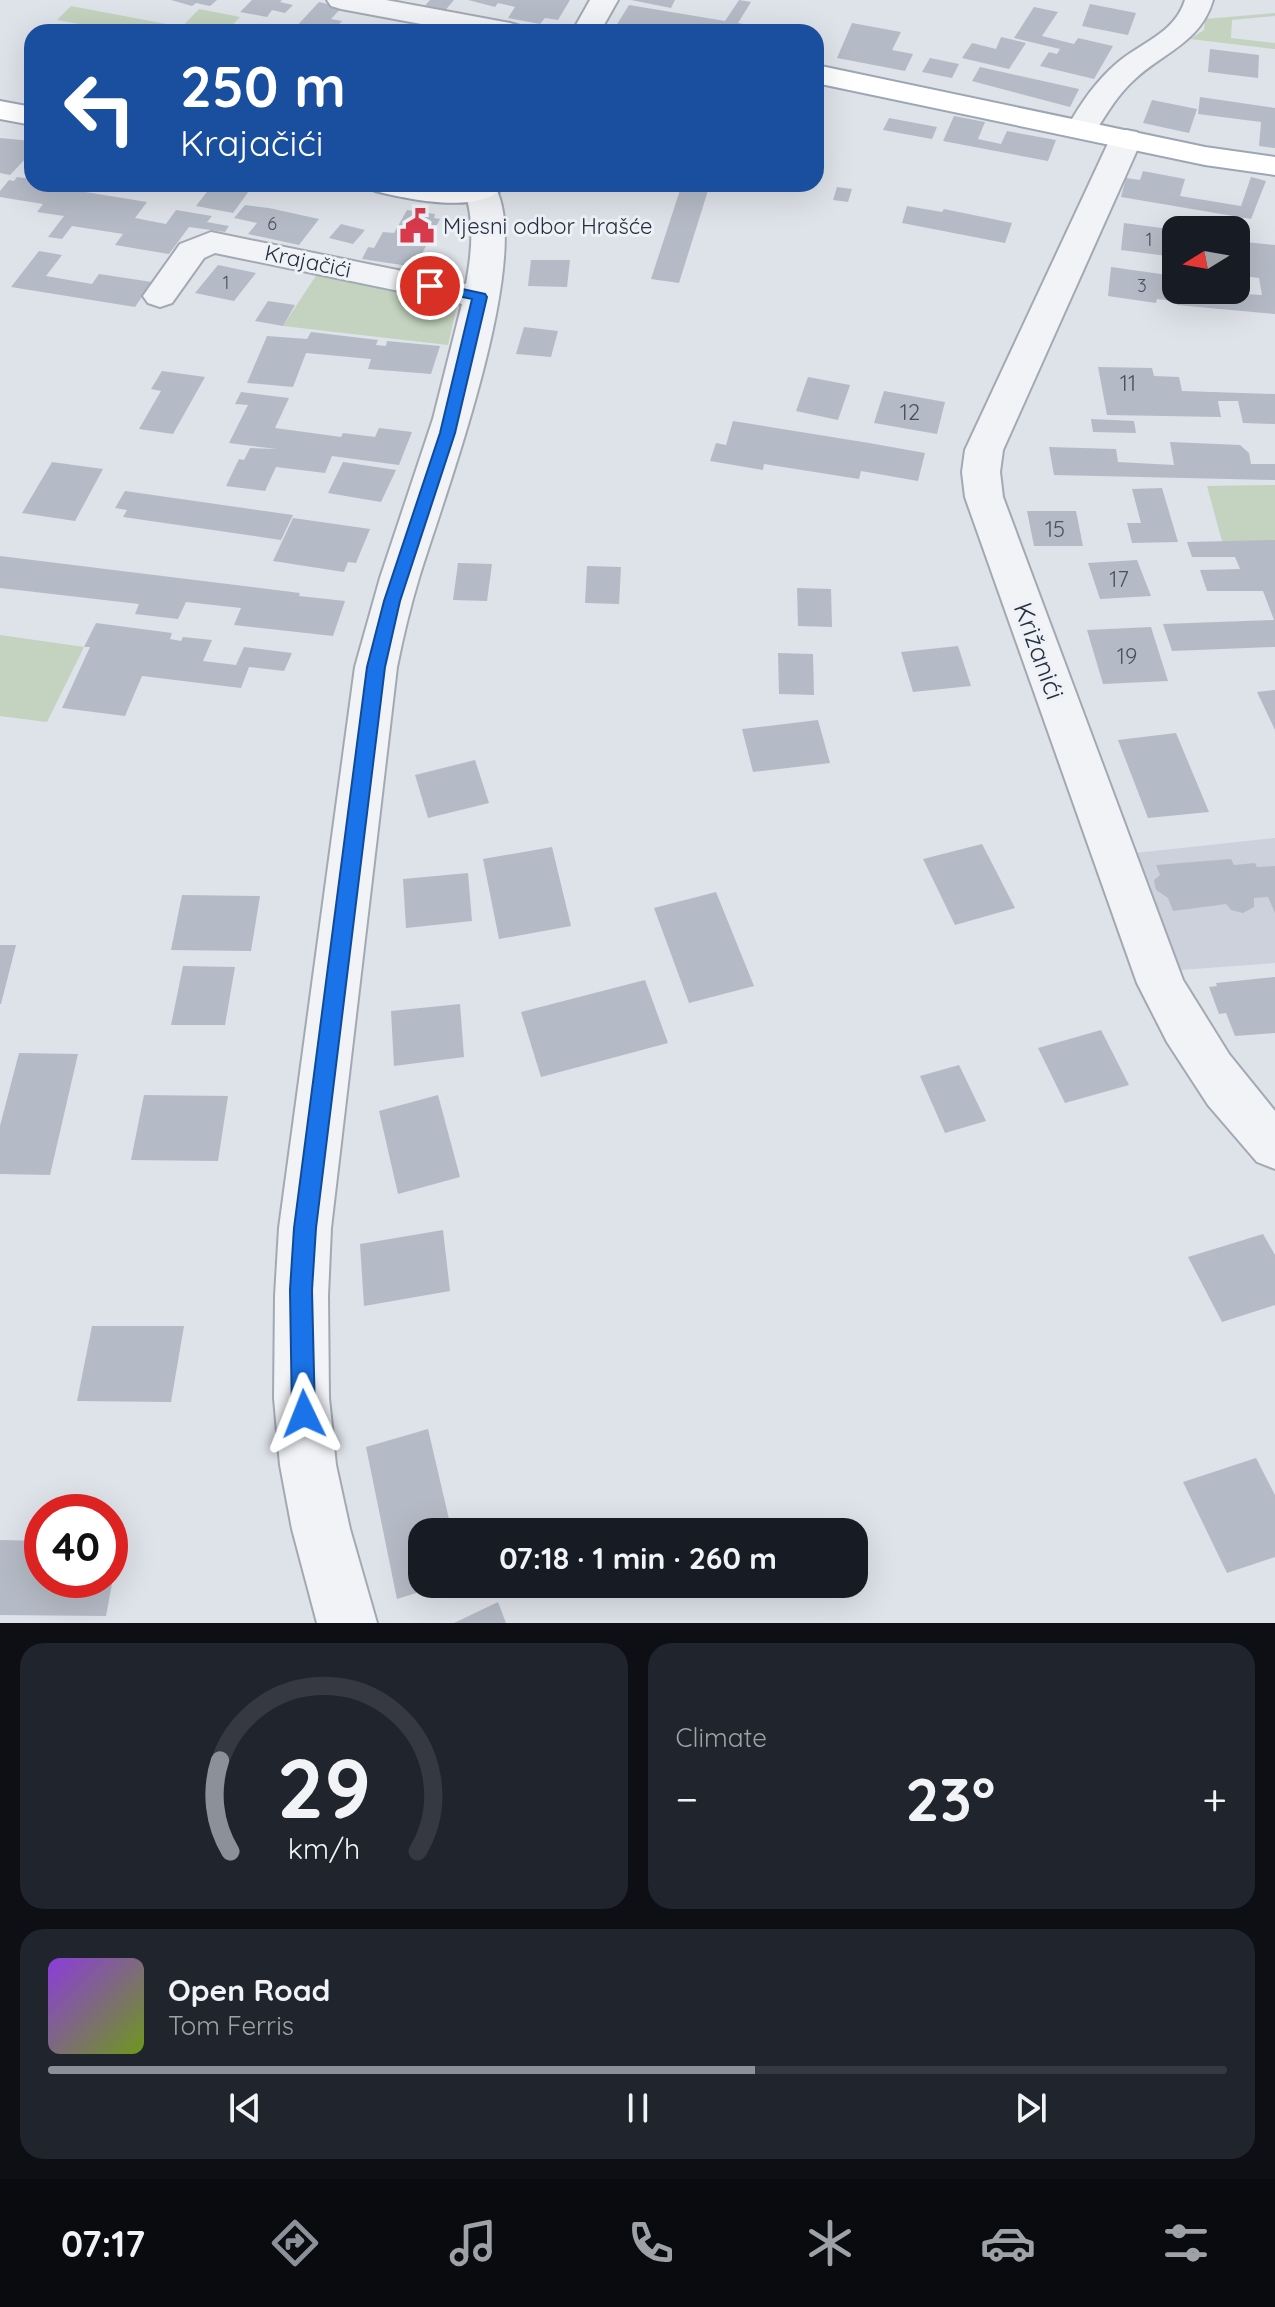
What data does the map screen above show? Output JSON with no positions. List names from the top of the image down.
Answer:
{
  "streets": {
    "street": ["Krajačići", "Križanići"]
  },
  "places": {
    "public building": ["Mjesni odbor Hrašće"]
  },
  "house_numbers": [
    "6",
    "1",
    "1",
    "3",
    "11",
    "12",
    "15",
    "17",
    "19"
  ],
  "north": "left",
  "page": {
    "turn": ["250 m", "Krajačići"],
    "limit": "40",
    "trip": "07:18 · 1 min · 260 m",
    "tile": "Climate",
    "heat": ["−", "23°", "+"],
    "song": ["Open Road", "Tom Ferris"],
    "tabs": "07:17",
    "gauge": ["29", "km/h"]
  }
}
